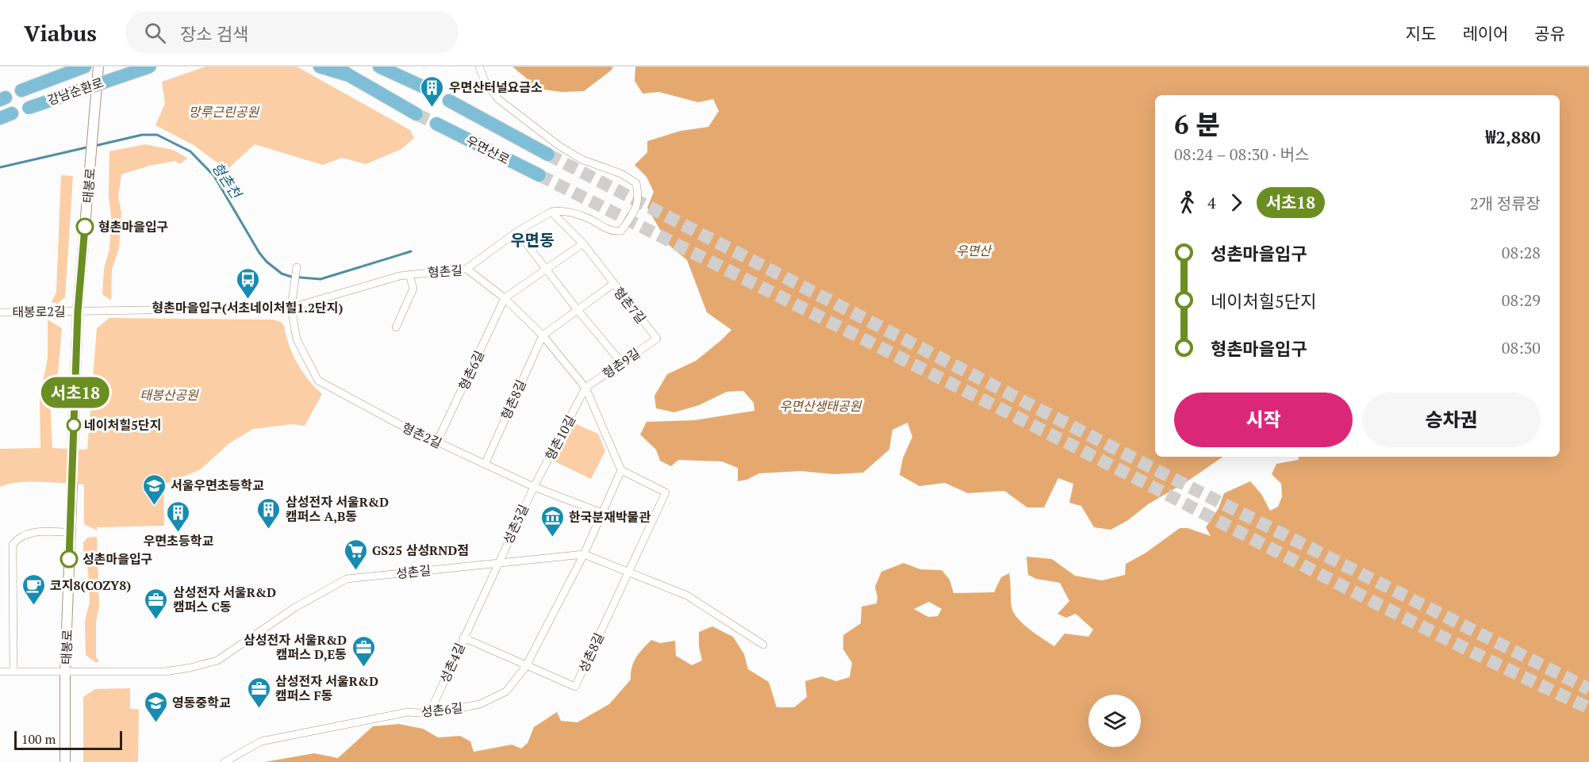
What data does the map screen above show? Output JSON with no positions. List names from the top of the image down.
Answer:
{
  "streets": {
    "highway": ["강남순환로", "우면산로"],
    "street": [
      "태봉로",
      "형촌길",
      "형촌7길",
      "태봉로2길",
      "형촌9길",
      "형촌6길",
      "형촌8길",
      "형촌2길",
      "형촌10길",
      "성촌3길",
      "성촌길",
      "성촌8길",
      "성촌4길",
      "성촌6길"
    ]
  },
  "crossings": [
    ["태봉로", "형촌길"],
    ["태봉로", "태봉로2길"],
    ["태봉로", "성촌길"],
    ["형촌길", "형촌7길"],
    ["형촌길", "태봉로2길"],
    ["형촌길", "형촌9길"],
    ["형촌길", "형촌6길"],
    ["형촌길", "형촌8길"],
    ["형촌길", "형촌2길"],
    ["형촌길", "형촌10길"],
    ["형촌7길", "형촌9길"],
    ["형촌7길", "형촌8길"],
    ["형촌9길", "형촌10길"],
    ["형촌6길", "형촌2길"],
    ["형촌8길", "형촌2길"],
    ["형촌2길", "형촌10길"],
    ["형촌2길", "성촌3길"],
    ["형촌10길", "성촌3길"],
    ["성촌3길", "성촌길"],
    ["성촌3길", "성촌4길"],
    ["성촌길", "성촌8길"],
    ["성촌길", "성촌4길"],
    ["성촌길", "성촌6길"],
    ["성촌8길", "성촌4길"],
    ["성촌8길", "성촌6길"],
    ["성촌4길", "성촌6길"]
  ],
  "districts": ["우면동"],
  "water": ["형촌천"],
  "parks": [
    "망루근린공원",
    "우면산",
    "태봉산공원",
    "우면산생태공원"
  ],
  "places": {
    "building": ["우면산터널요금소", "삼성전자 서울R&D 캠퍼스 A,B동", "우면초등학교"],
    "other": ["형촌마을입구", "네이처힐5단지", "성촌마을입구"],
    "bus stop": ["형촌마을입구(서초네이처힐1.2단지)"],
    "school or university": ["서울우면초등학교", "영동중학교"],
    "museum": ["한국분재박물관"],
    "supermarket": ["GS25 삼성RND점"],
    "cafe": ["코지8(COZY8)"],
    "office": ["삼성전자 서울R&D 캠퍼스 C동", "삼성전자 서울R&D 캠퍼스 D,E동", "삼성전자 서울R&D 캠퍼스 F동"]
  },
  "lines": ["bus line 서초18"],
  "scale_bar": "100 m",
  "page": {
    "header": "Viabus",
    "search": "장소 검색",
    "nav": ["지도", "레이어", "공유"],
    "on_map": "서초18",
    "heading": ["6 분", "08:24 – 08:30 · 버스", "₩2,880"],
    "legs": ["4", "서초18", "2개 정류장"],
    "list": [
      {
        "name": "성촌마을입구",
        "value": "08:28"
      },
      {
        "name": "네이처힐5단지",
        "value": "08:29"
      },
      {
        "name": "형촌마을입구",
        "value": "08:30"
      }
    ],
    "buttons": ["시작", "승차권"],
    "scale": "100 m"
  }
}
